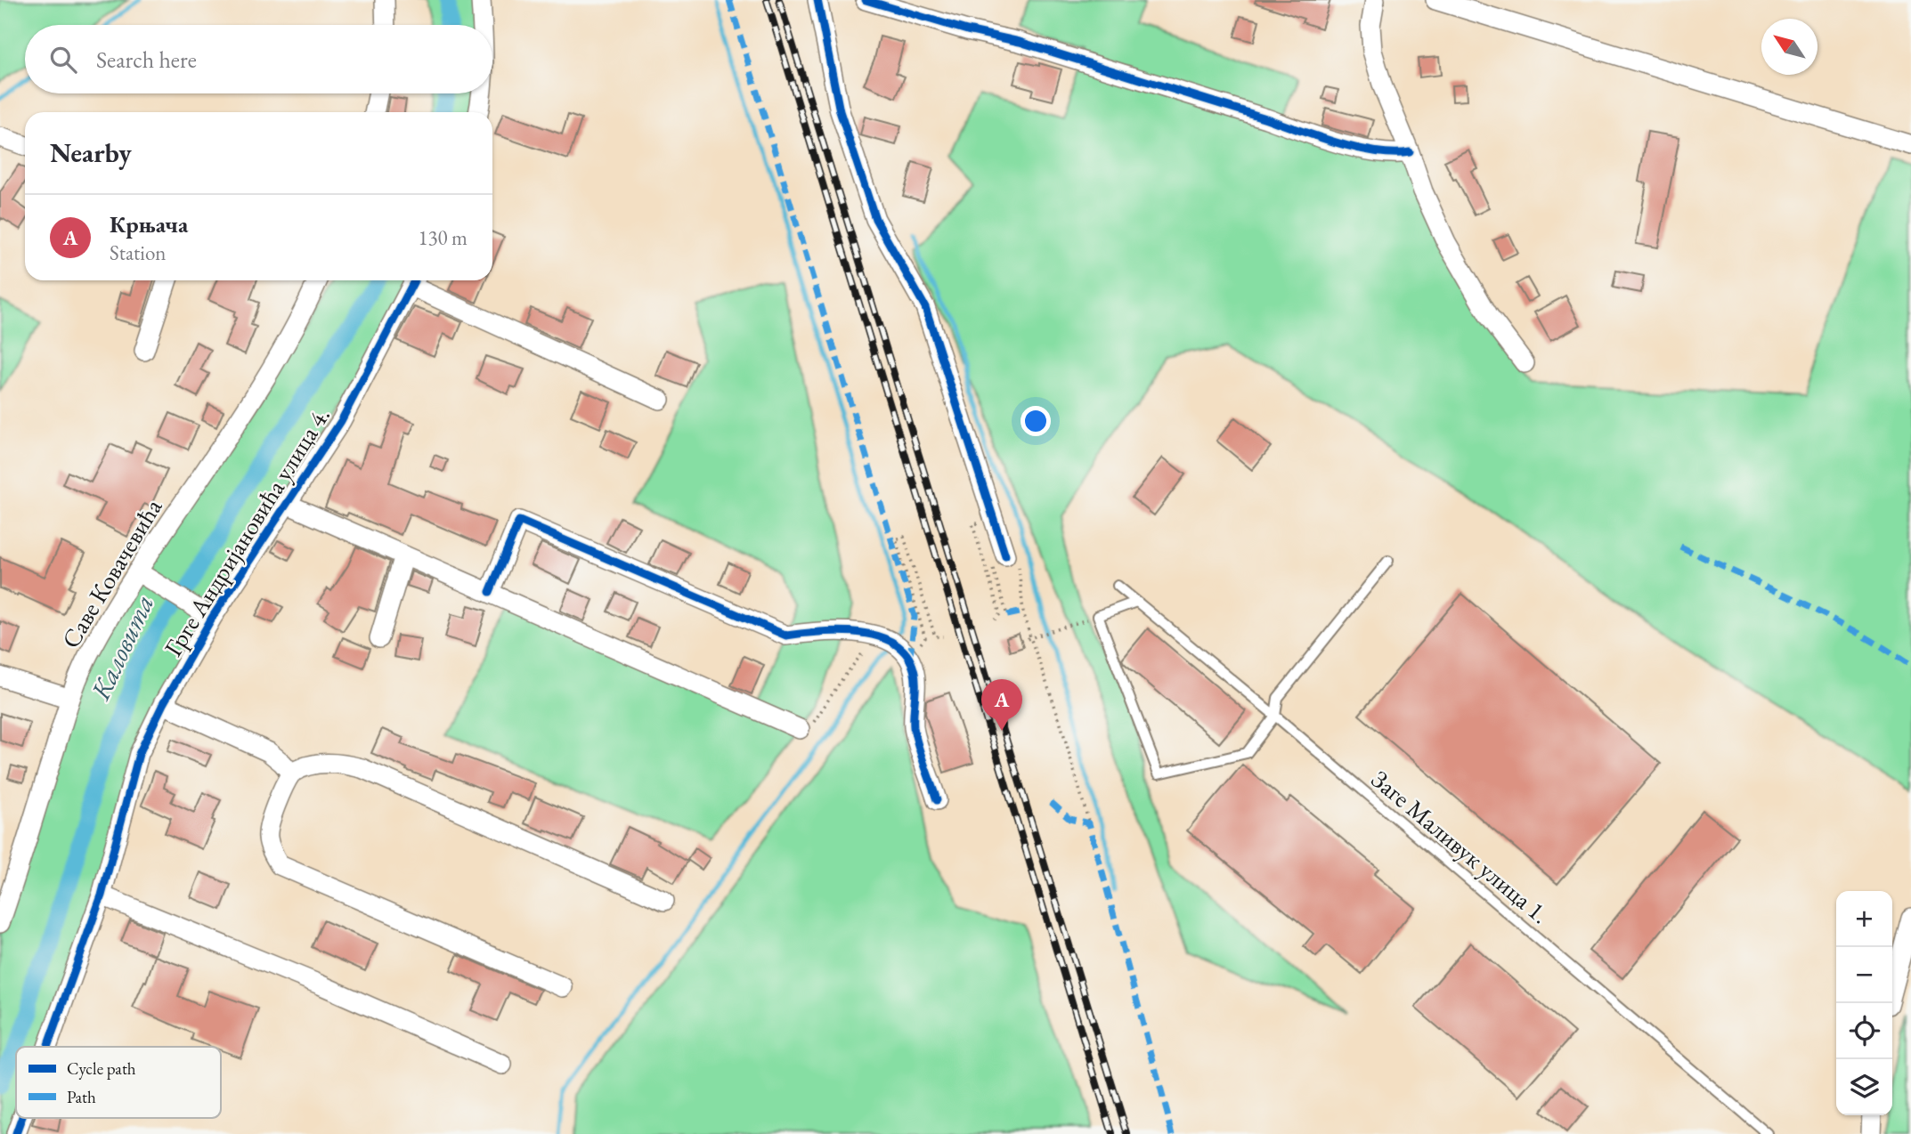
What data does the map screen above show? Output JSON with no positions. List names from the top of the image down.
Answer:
{
  "streets": {
    "street": ["Грге Андријановића улица 4.", "Саве Ковачевића"],
    "lane": ["Заге Маливук улица 1."]
  },
  "water": ["Каловита"],
  "legend": ["Cycle path", "Path"],
  "north": "top left",
  "page": {
    "search": "Search here",
    "heading": "Nearby",
    "list": [
      {
        "mark": "A",
        "name": "Крњача",
        "note": "Station",
        "value": "130 m"
      }
    ],
    "pins": "A",
    "map_buttons": ["+", "−"]
  }
}
